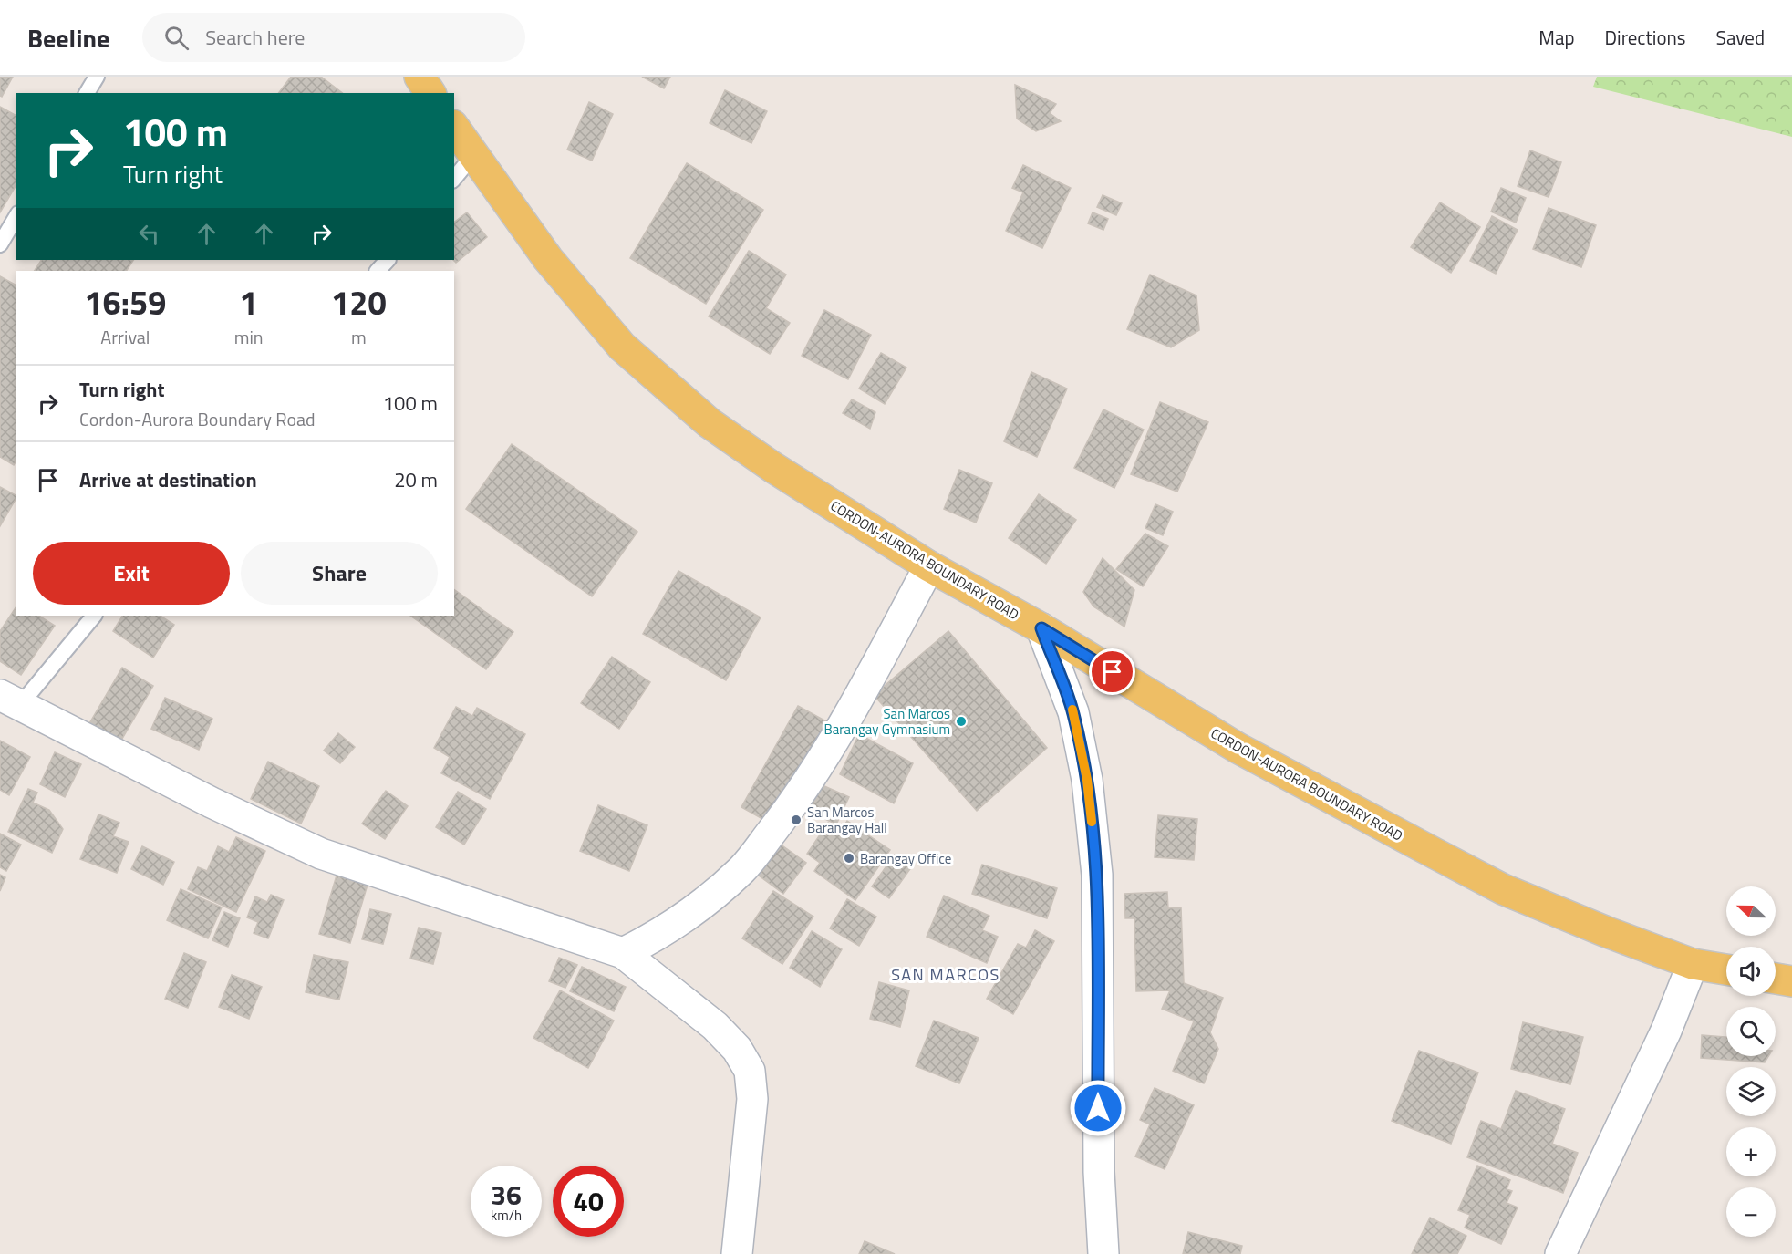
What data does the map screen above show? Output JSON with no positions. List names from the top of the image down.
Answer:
{
  "streets": {
    "main road": ["CORDON-AURORA BOUNDARY ROAD"]
  },
  "districts": ["SAN MARCOS"],
  "places": ["San Marcos Barangay Gymnasium", "San Marcos Barangay Hall", "Barangay Office"],
  "north": "left",
  "page": {
    "header": "Beeline",
    "search": "Search here",
    "nav": ["Map", "Directions", "Saved"],
    "turn": ["100 m", "Turn right"],
    "eta": [
      "16:59",
      "Arrival",
      "1",
      "min",
      "120",
      "m"
    ],
    "list": [
      {
        "name": "Turn right",
        "note": "Cordon-Aurora Boundary Road",
        "value": "100 m"
      },
      {
        "name": "Arrive at destination",
        "value": "20 m"
      }
    ],
    "buttons": ["Exit", "Share"],
    "map_buttons": ["+", "−"],
    "speed": "36 km/h",
    "limit": "40"
  }
}
